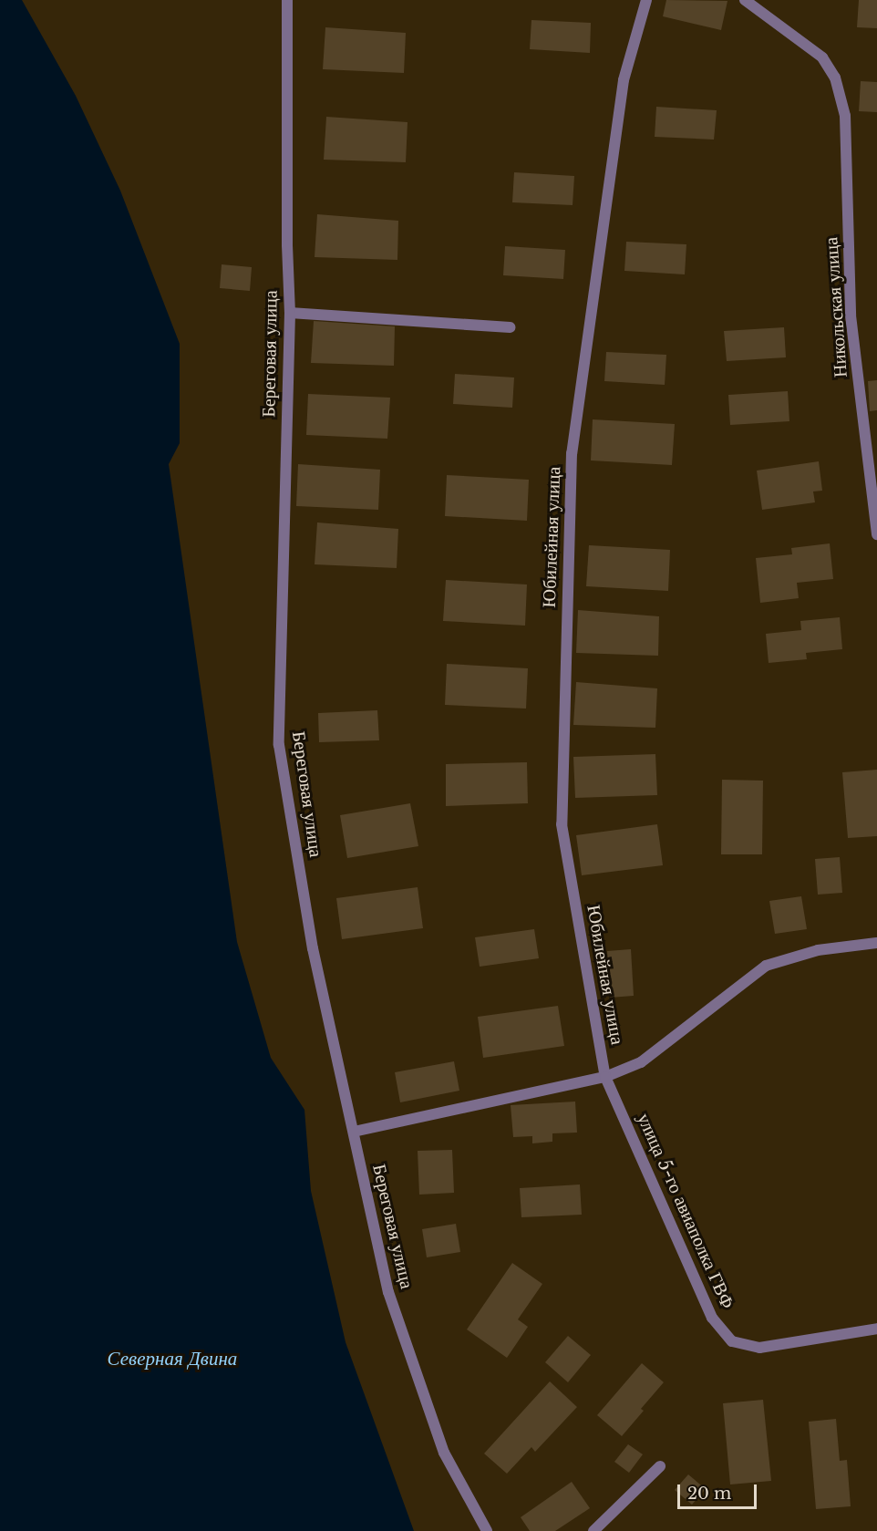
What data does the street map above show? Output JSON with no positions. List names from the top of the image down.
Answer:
{
  "streets": {
    "street": [
      "Никольская улица",
      "Береговая улица",
      "Юбилейная улица",
      "улица 5-го авиаполка ГВФ"
    ]
  },
  "crossings": [
    ["Юбилейная улица", "улица 5-го авиаполка ГВФ"]
  ],
  "water": ["Северная Двина"],
  "scale_bar": "20 m"
}
